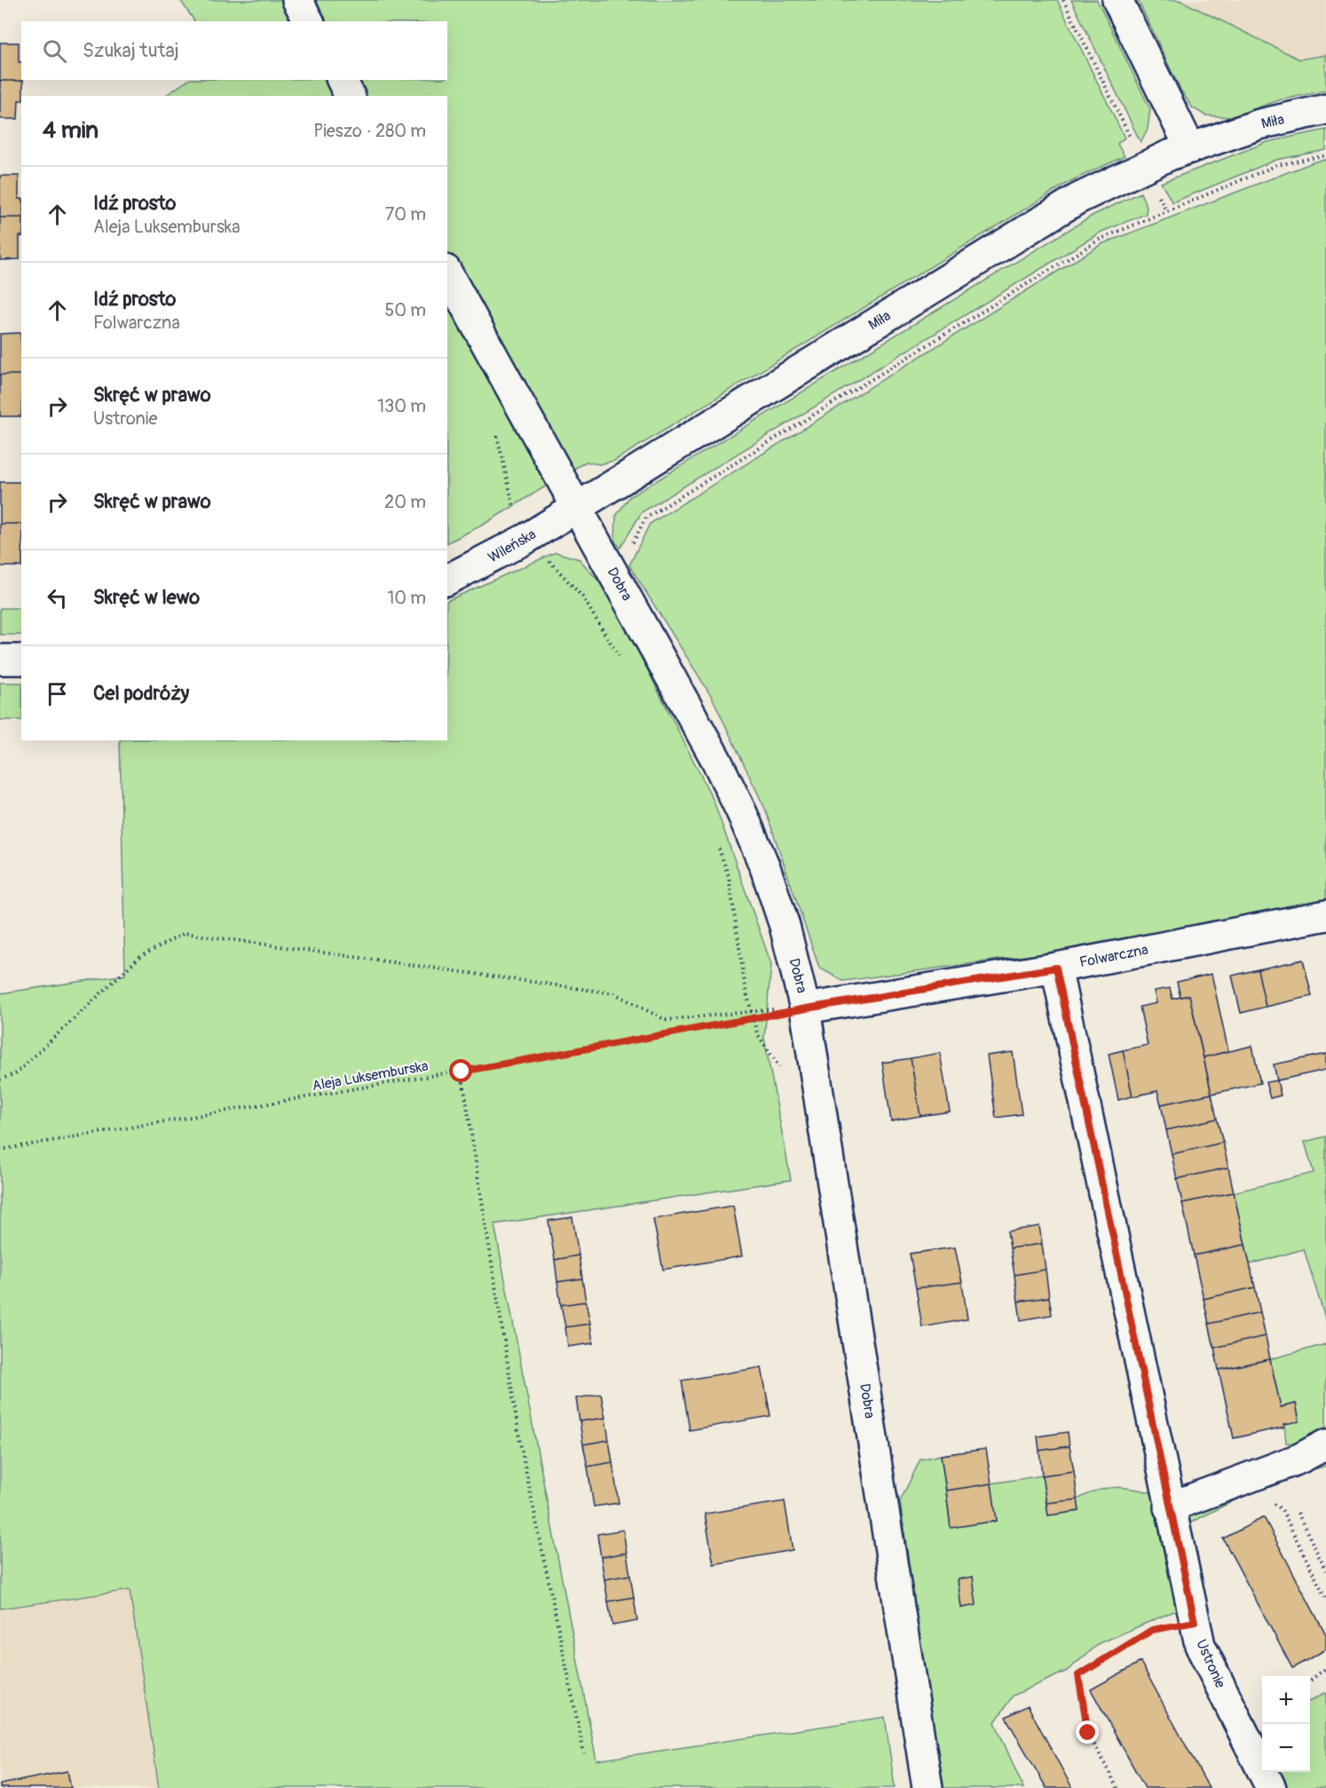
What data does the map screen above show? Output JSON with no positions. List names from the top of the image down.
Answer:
{
  "streets": {
    "street": [
      "Miła",
      "Wileńska",
      "Dobra",
      "Folwarczna",
      "Ustronie"
    ],
    "path": ["Aleja Luksemburska"]
  },
  "crossings": [
    ["Miła", "Wileńska"],
    ["Miła", "Dobra"],
    ["Wileńska", "Dobra"],
    ["Dobra", "Folwarczna"],
    ["Dobra", "Aleja Luksemburska"],
    ["Folwarczna", "Aleja Luksemburska"],
    ["Folwarczna", "Ustronie"]
  ],
  "page": {
    "search": "Szukaj tutaj",
    "heading": ["4 min", "Pieszo · 280 m"],
    "list": [
      ["Idź prosto", "Aleja Luksemburska", "70 m"],
      ["Idź prosto", "Folwarczna", "50 m"],
      ["Skręć w prawo", "Ustronie", "130 m"],
      ["Skręć w prawo", "20 m"],
      ["Skręć w lewo", "10 m"],
      "Cel podróży"
    ],
    "map_buttons": ["+", "−"]
  }
}
